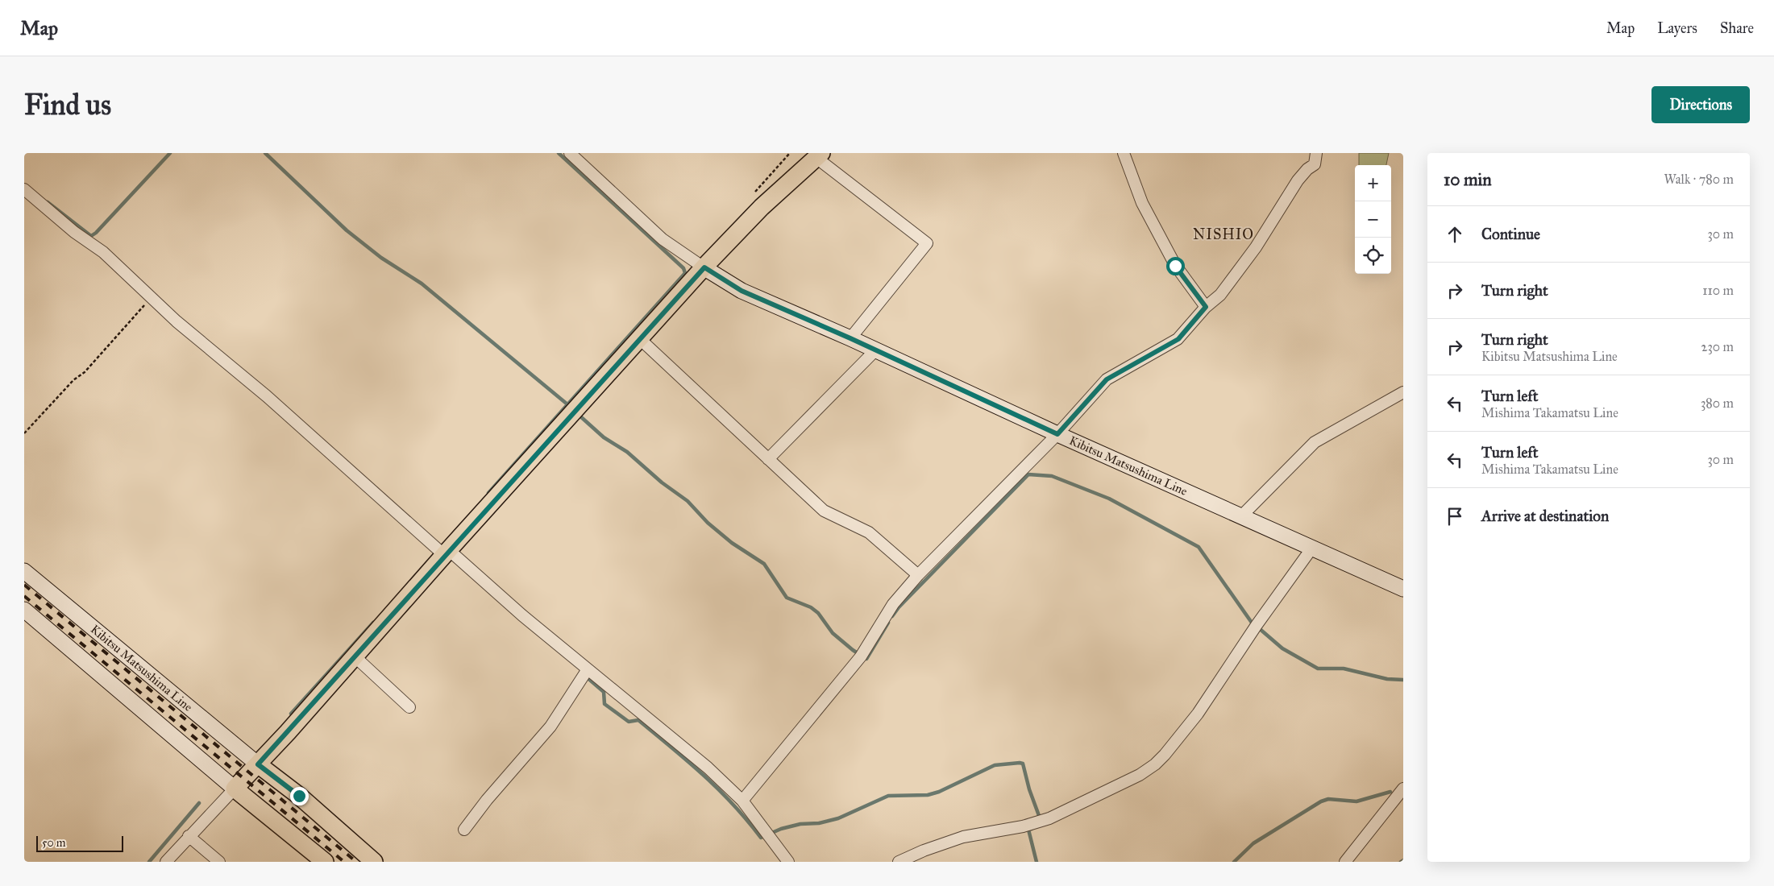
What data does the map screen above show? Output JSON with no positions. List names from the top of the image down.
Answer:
{
  "streets": {
    "main road": ["Kibitsu Matsushima Line"]
  },
  "districts": ["NISHIO"],
  "scale_bar": "50 m",
  "page": {
    "header": "Map",
    "nav": ["Map", "Layers", "Share"],
    "buttons": "Directions",
    "title": "Find us",
    "heading": ["10 min", "Walk · 780 m"],
    "map_buttons": ["+", "−"],
    "list": [
      ["Continue", "30 m"],
      ["Turn right", "110 m"],
      ["Turn right", "Kibitsu Matsushima Line", "230 m"],
      ["Turn left", "Mishima Takamatsu Line", "380 m"],
      ["Turn left", "Mishima Takamatsu Line", "30 m"],
      "Arrive at destination"
    ],
    "scale": "50 m"
  }
}
